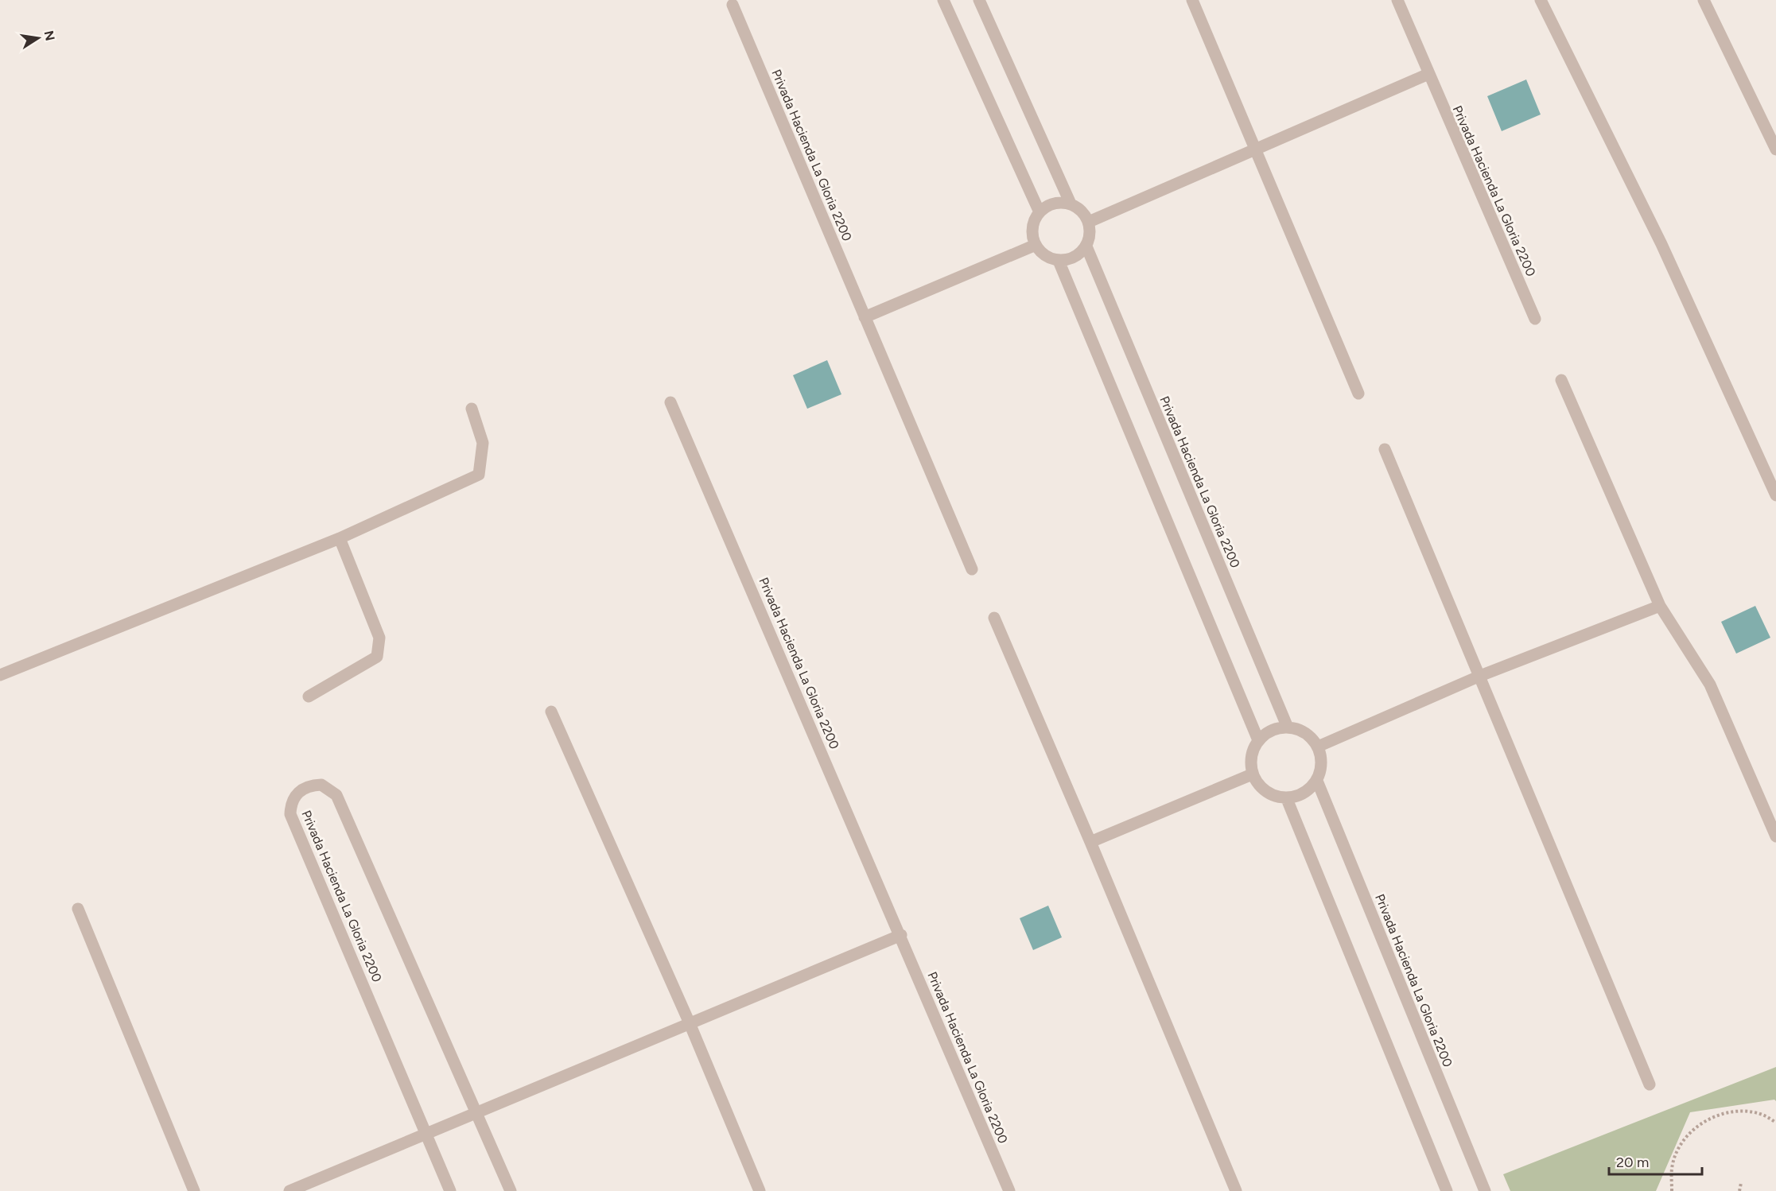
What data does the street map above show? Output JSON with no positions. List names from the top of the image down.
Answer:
{
  "streets": {
    "street": ["Privada Hacienda La Gloria 2200"]
  },
  "scale_bar": "20 m",
  "north": "right"
}
